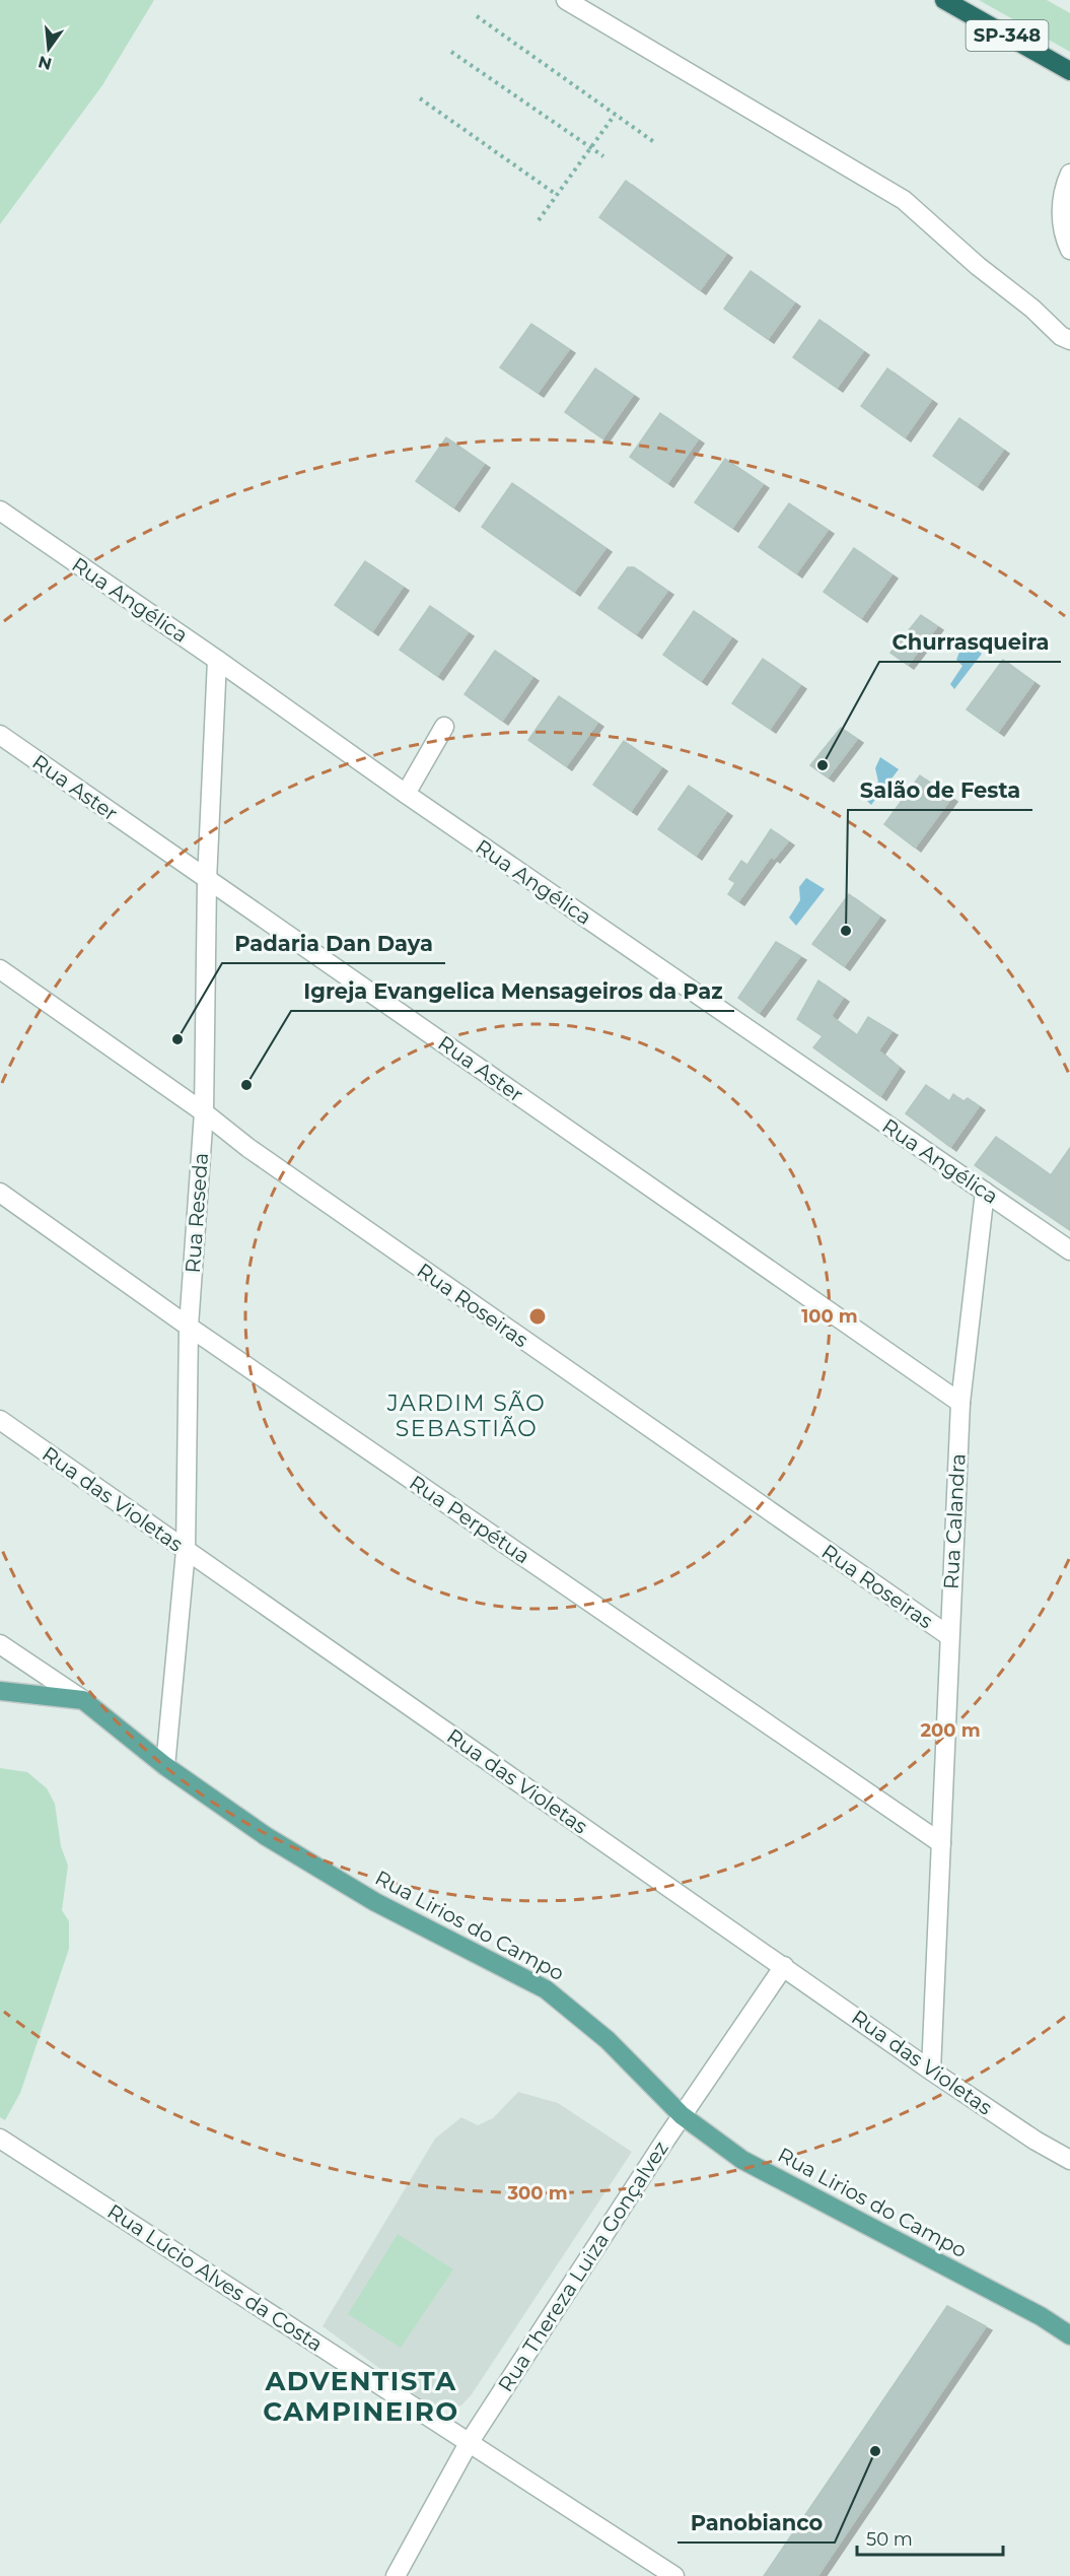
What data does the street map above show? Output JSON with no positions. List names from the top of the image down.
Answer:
{
  "streets": {
    "highway": ["SP-348"],
    "main road": ["Rua Lirios do Campo"],
    "street": [
      "Rua Angélica",
      "Rua Aster",
      "Rua Reseda",
      "Rua Roseiras",
      "Rua das Violetas",
      "Rua Perpétua",
      "Rua Calandra",
      "Rua Thereza Luiza Gonçalvez",
      "Rua Lúcio Alves da Costa"
    ]
  },
  "crossings": [
    ["Rua Angélica", "Rua Reseda"],
    ["Rua Angélica", "Rua Calandra"],
    ["Rua Aster", "Rua Reseda"],
    ["Rua Aster", "Rua Calandra"],
    ["Rua Reseda", "Rua Roseiras"],
    ["Rua Reseda", "Rua das Violetas"],
    ["Rua Reseda", "Rua Perpétua"],
    ["Rua Reseda", "Rua Lirios do Campo"],
    ["Rua Roseiras", "Rua Calandra"],
    ["Rua das Violetas", "Rua Calandra"],
    ["Rua das Violetas", "Rua Thereza Luiza Gonçalvez"],
    ["Rua Perpétua", "Rua Calandra"],
    ["Rua Lirios do Campo", "Rua Thereza Luiza Gonçalvez"],
    ["Rua Thereza Luiza Gonçalvez", "Rua Lúcio Alves da Costa"]
  ],
  "districts": ["JARDIM SÃO SEBASTIÃO", "ADVENTISTA CAMPINEIRO"],
  "places": [
    "Churrasqueira",
    "Salão de Festa",
    "Padaria Dan Daya",
    "Igreja Evangelica Mensageiros da Paz",
    "Panobianco"
  ],
  "scale_bar": "50 m",
  "north": "bottom",
  "rings": ["100 m", "200 m", "300 m"]
}
